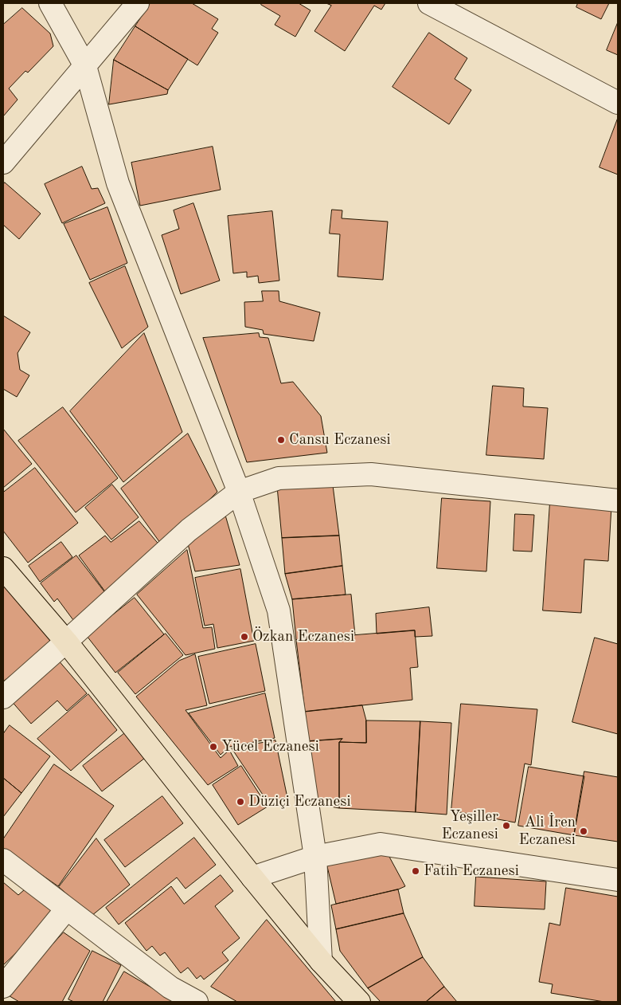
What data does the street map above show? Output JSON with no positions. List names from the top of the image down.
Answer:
{
  "places": [
    "Cansu Eczanesi",
    "Özkan Eczanesi",
    "Yücel Eczanesi",
    "Düziçi Eczanesi",
    "Yeşiller Eczanesi",
    "Ali İren Eczanesi",
    "Fatih Eczanesi"
  ]
}
